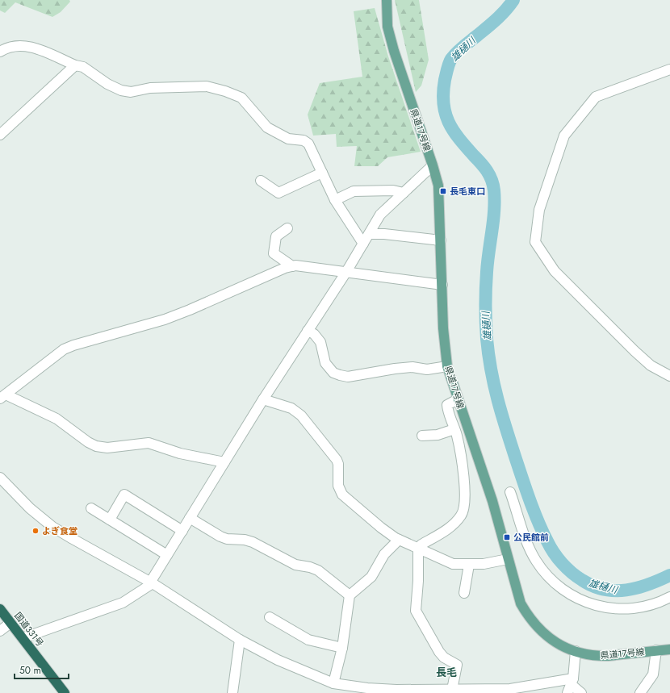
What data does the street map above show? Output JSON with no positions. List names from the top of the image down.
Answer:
{
  "streets": {
    "highway": ["国道331号"],
    "main road": ["県道17号線"]
  },
  "districts": ["長毛"],
  "water": ["雄樋川"],
  "places": {
    "transit": ["長毛東口", "公民館前"],
    "other": ["よぎ食堂"]
  },
  "scale_bar": "50 m"
}
